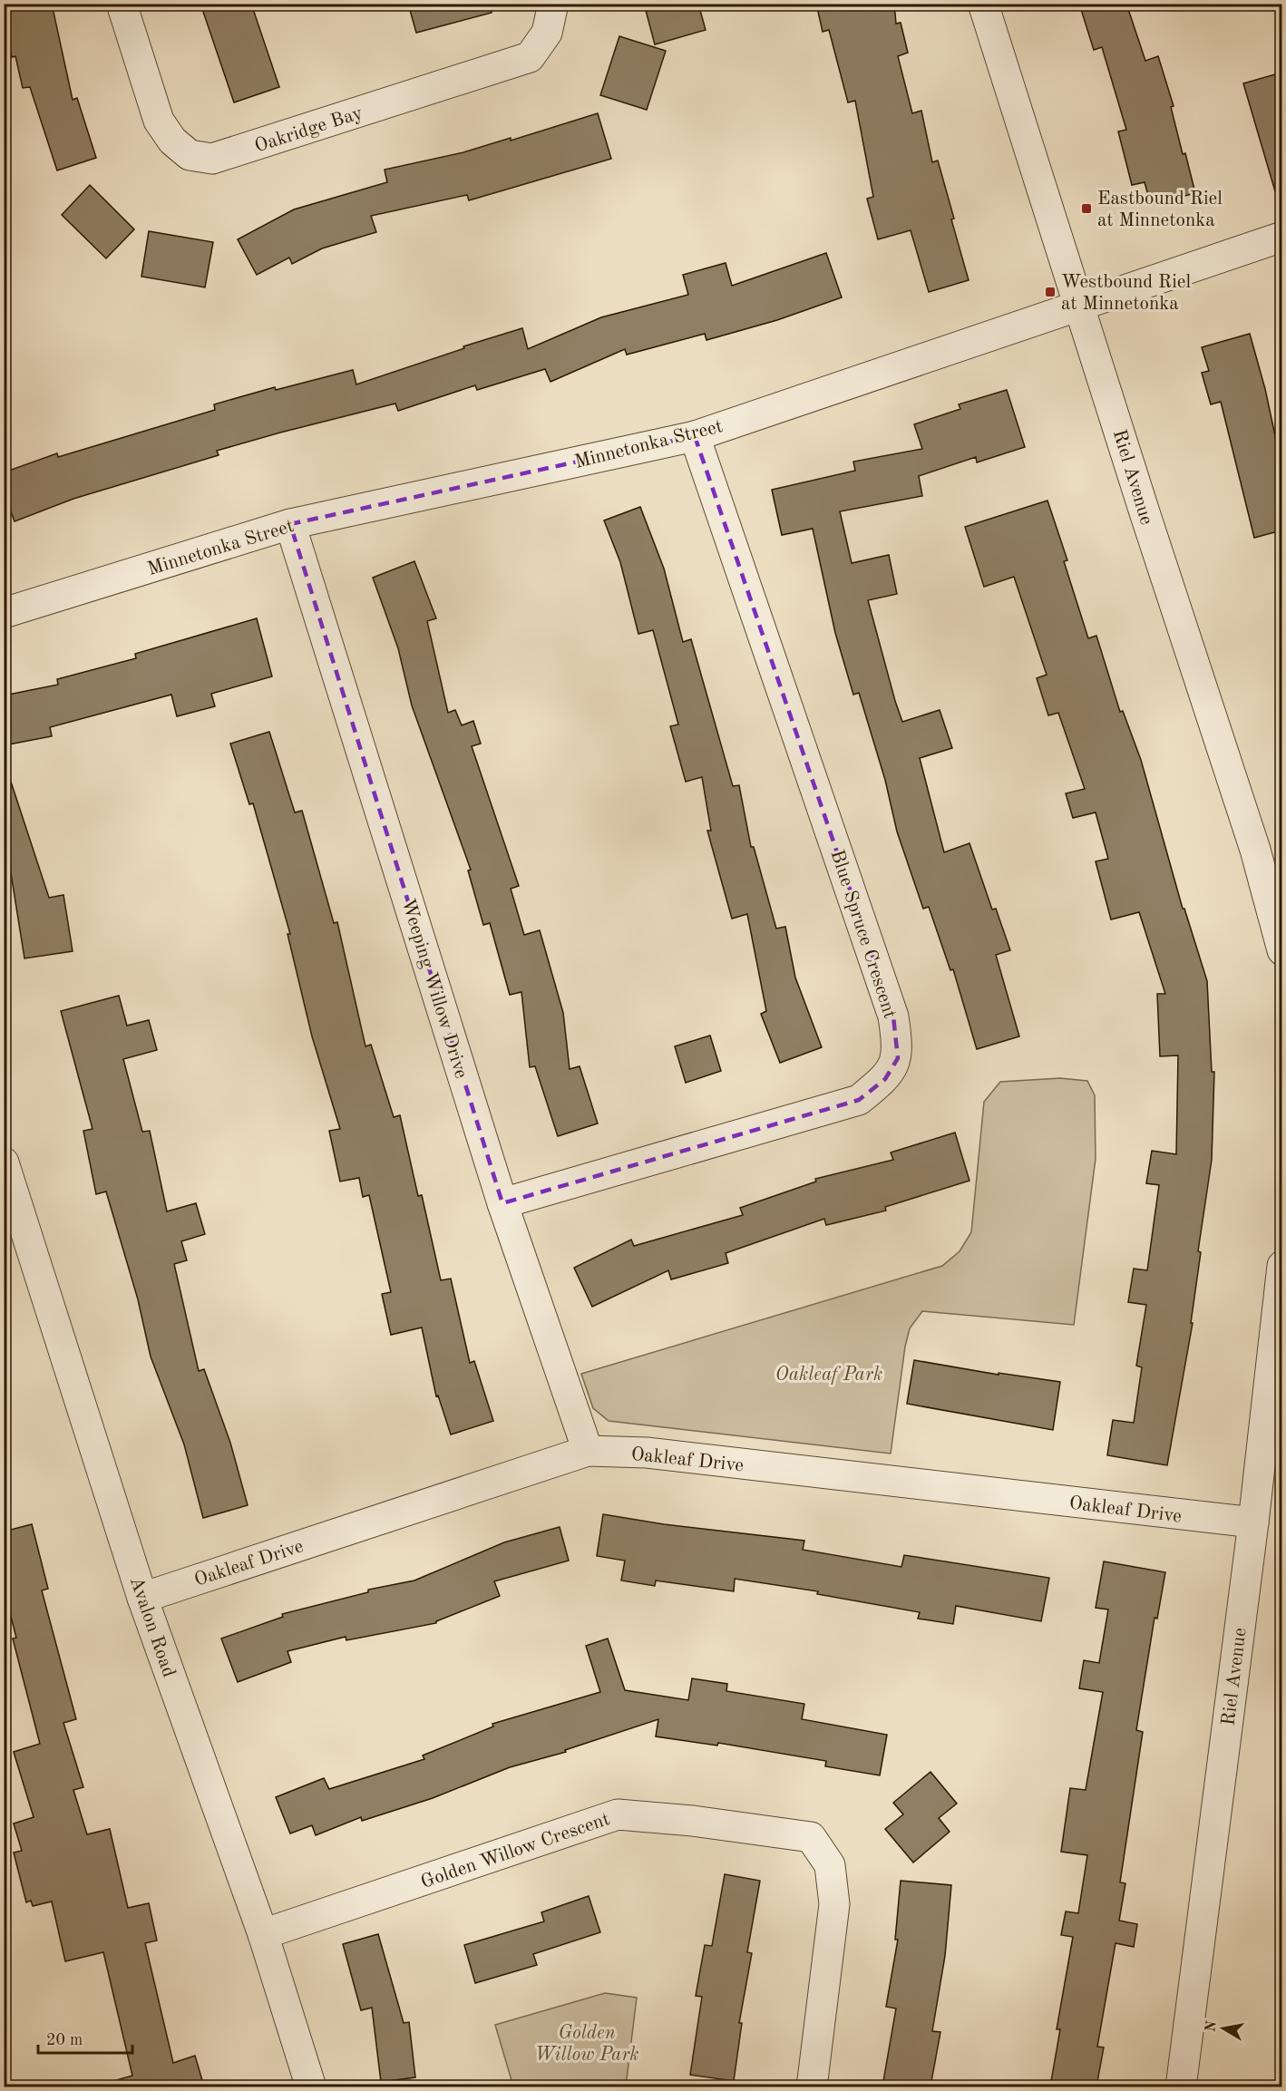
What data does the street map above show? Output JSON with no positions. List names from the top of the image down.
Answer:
{
  "streets": {
    "street": [
      "Oakridge Bay",
      "Minnetonka Street",
      "Riel Avenue",
      "Blue Spruce Crescent",
      "Weeping Willow Drive",
      "Oakleaf Drive",
      "Avalon Road",
      "Golden Willow Crescent"
    ]
  },
  "crossings": [
    ["Minnetonka Street", "Riel Avenue"],
    ["Minnetonka Street", "Blue Spruce Crescent"],
    ["Minnetonka Street", "Weeping Willow Drive"],
    ["Riel Avenue", "Oakleaf Drive"],
    ["Blue Spruce Crescent", "Weeping Willow Drive"],
    ["Weeping Willow Drive", "Oakleaf Drive"],
    ["Oakleaf Drive", "Avalon Road"],
    ["Avalon Road", "Golden Willow Crescent"]
  ],
  "parks": ["Oakleaf Park", "Golden Willow Park"],
  "places": {
    "transit": ["Eastbound Riel at Minnetonka", "Westbound Riel at Minnetonka"]
  },
  "scale_bar": "20 m",
  "north": "left"
}
